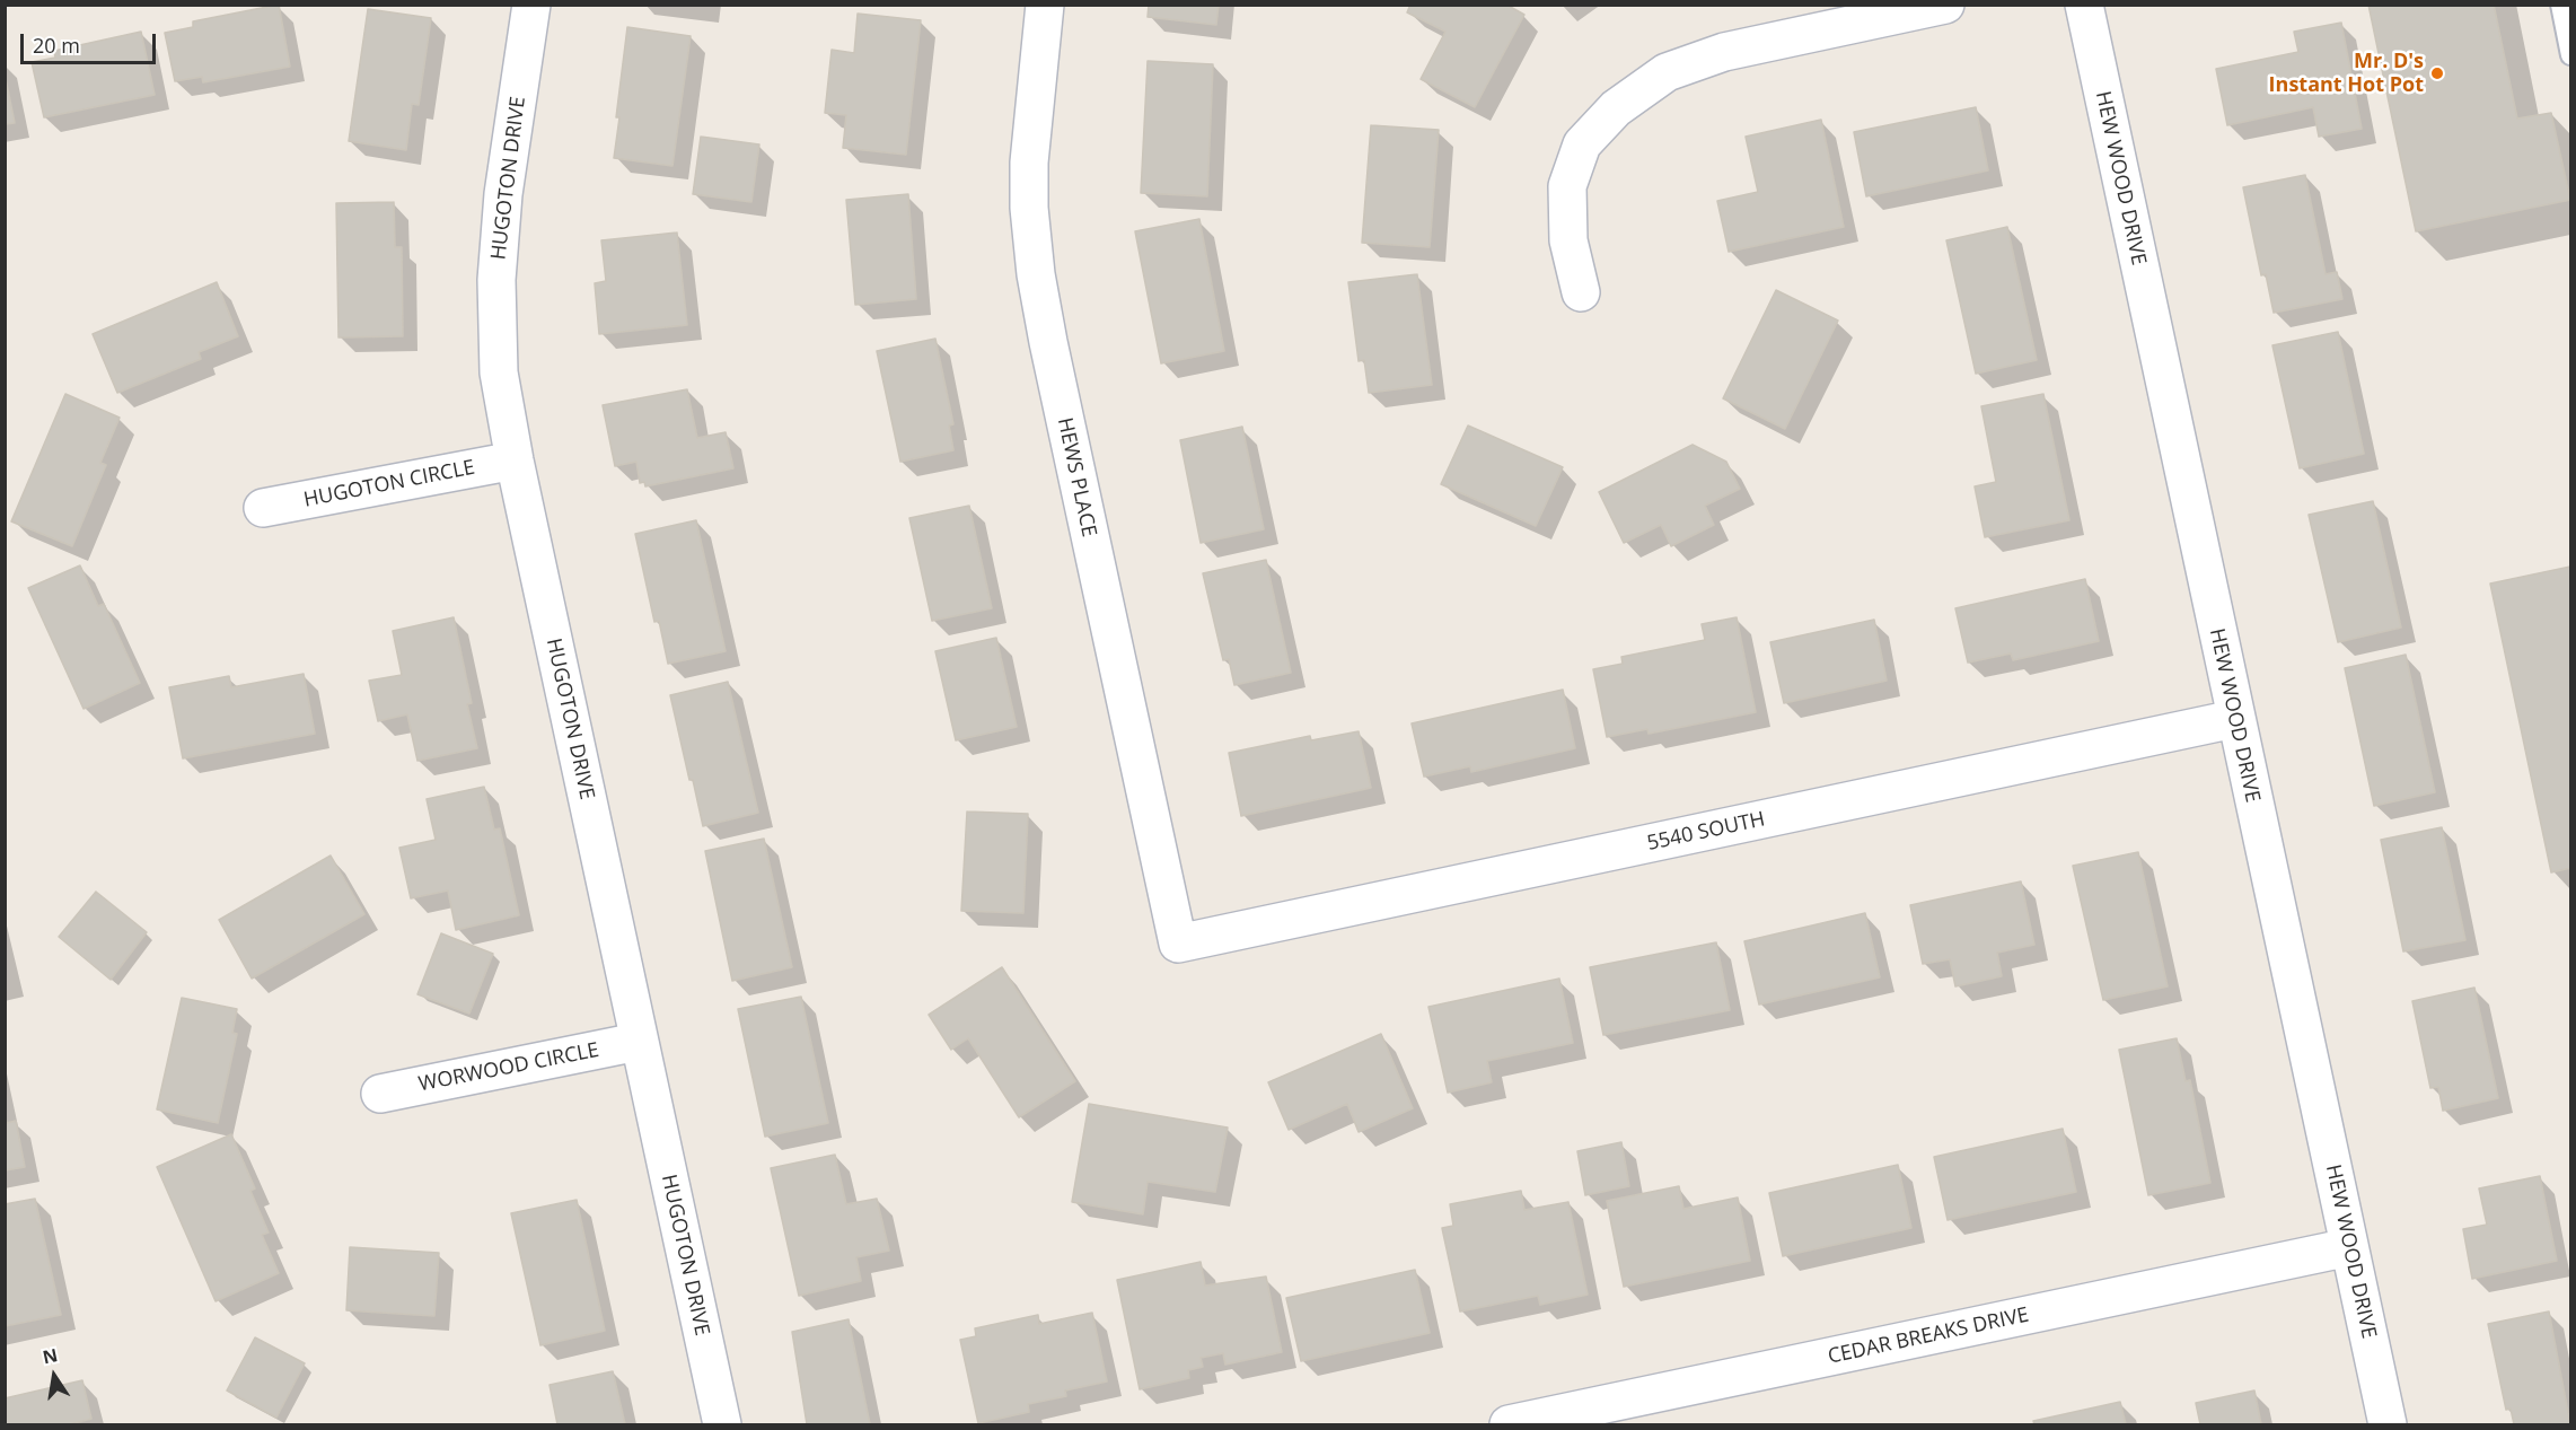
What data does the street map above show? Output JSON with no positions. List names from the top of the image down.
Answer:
{
  "streets": {
    "street": [
      "HUGOTON DRIVE",
      "HEW WOOD DRIVE",
      "HEWS PLACE",
      "HUGOTON CIRCLE",
      "5540 SOUTH",
      "WORWOOD CIRCLE",
      "CEDAR BREAKS DRIVE"
    ]
  },
  "crossings": [
    ["HUGOTON DRIVE", "HUGOTON CIRCLE"],
    ["HUGOTON DRIVE", "WORWOOD CIRCLE"],
    ["HEW WOOD DRIVE", "5540 SOUTH"],
    ["HEW WOOD DRIVE", "CEDAR BREAKS DRIVE"],
    ["HEWS PLACE", "5540 SOUTH"]
  ],
  "places": ["Mr. D's Instant Hot Pot"],
  "scale_bar": "20 m",
  "north": "top"
}
